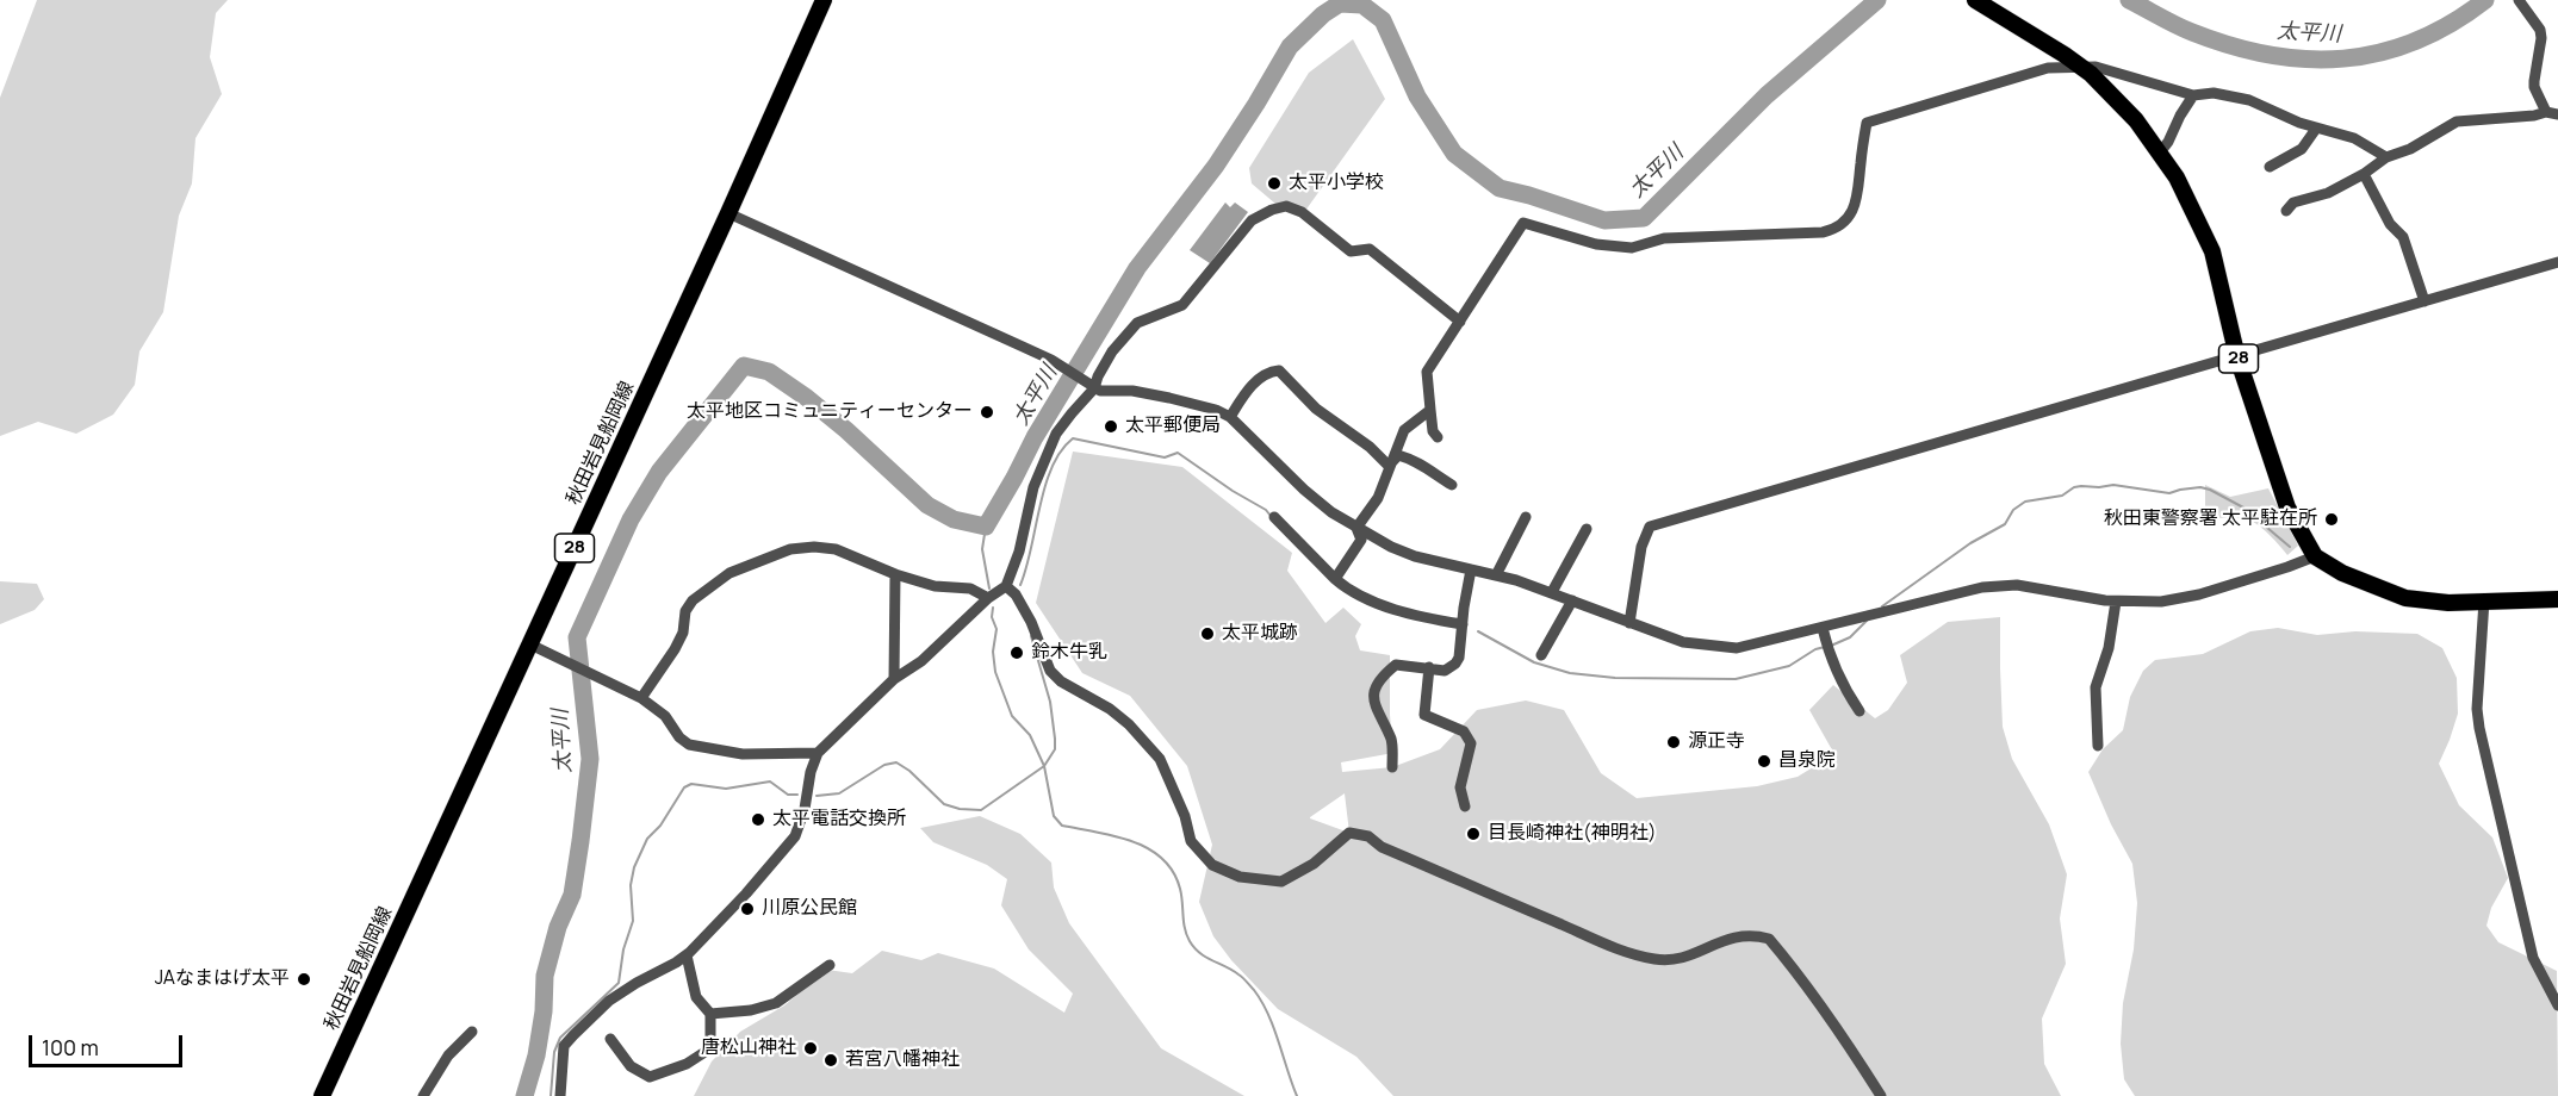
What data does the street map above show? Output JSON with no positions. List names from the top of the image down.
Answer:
{
  "streets": {
    "main road": ["28", "秋田岩見船岡線"]
  },
  "water": ["太平川"],
  "places": [
    "太平小学校",
    "太平地区コミュニティーセンター",
    "太平郵便局",
    "秋田東警察署 太平駐在所",
    "太平城跡",
    "鈴木牛乳",
    "源正寺",
    "昌泉院",
    "太平電話交換所",
    "目長崎神社(神明社)",
    "川原公民館",
    "JAなまはげ太平",
    "唐松山神社",
    "若宮八幡神社"
  ],
  "scale_bar": "100 m"
}
